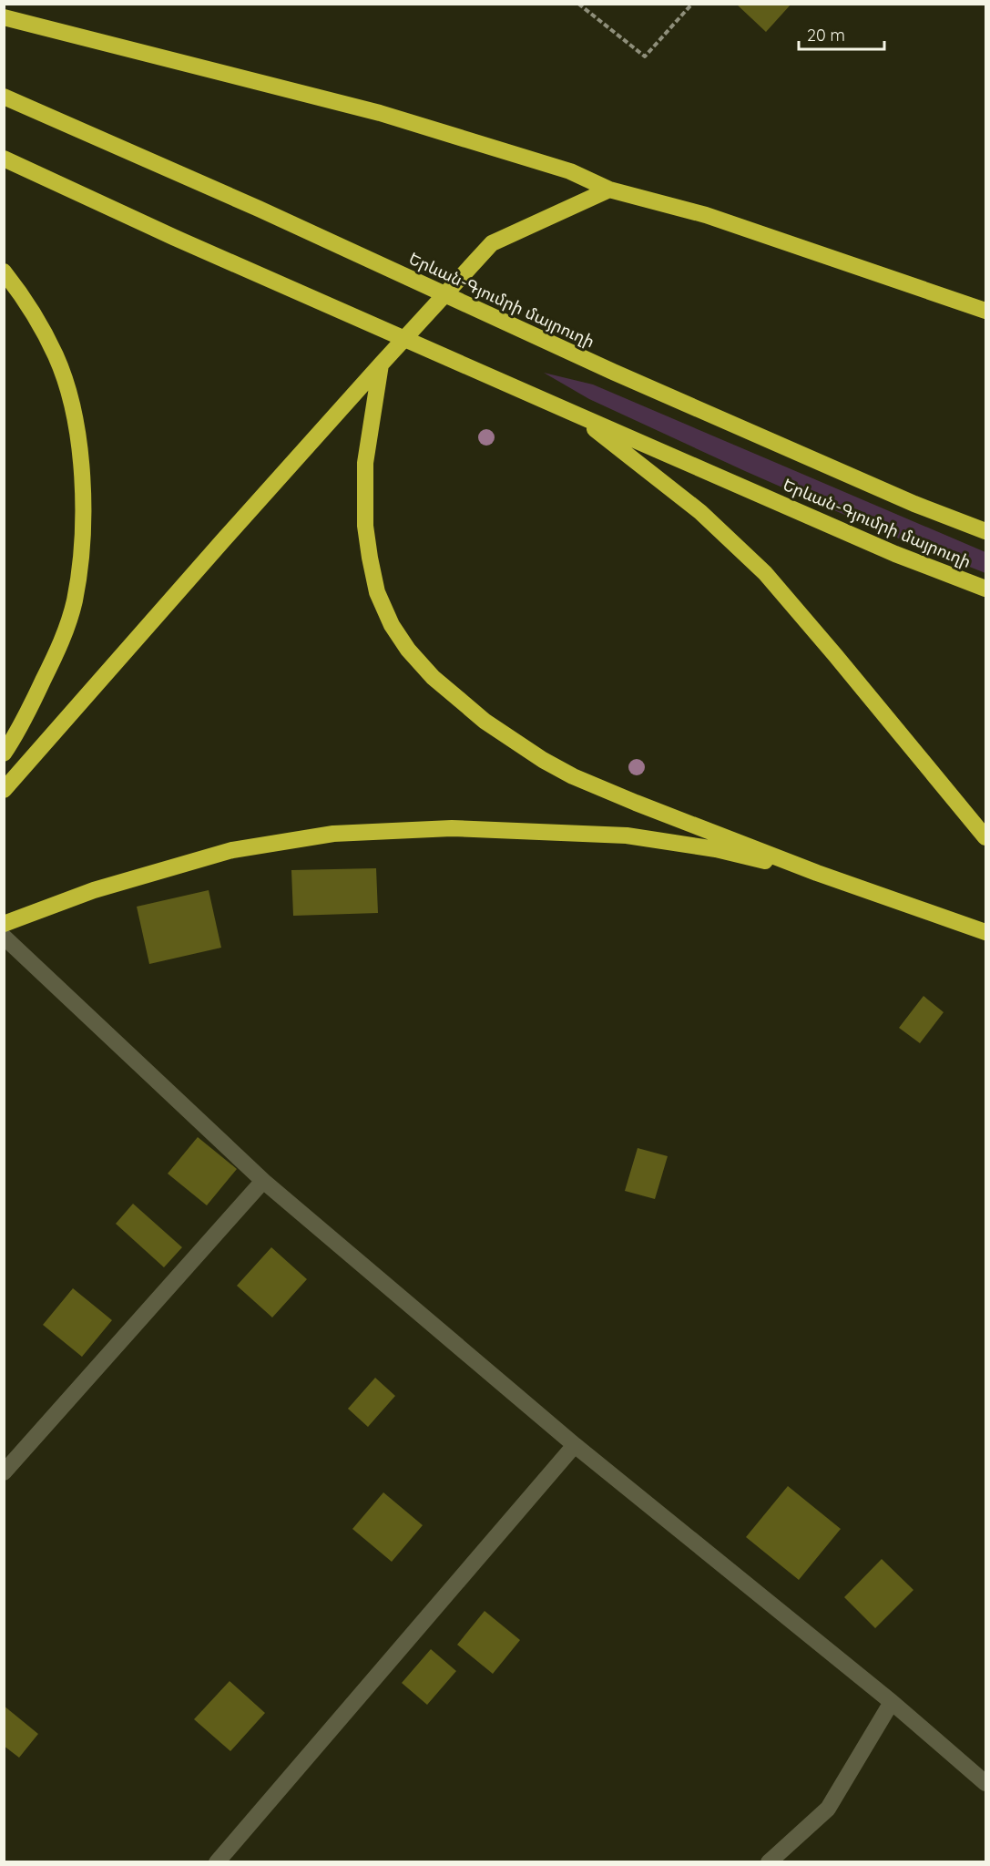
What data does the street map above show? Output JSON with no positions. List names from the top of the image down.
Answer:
{
  "streets": {
    "highway": ["Երևան-Գյումրի մայրուղի"]
  },
  "scale_bar": "20 m"
}
